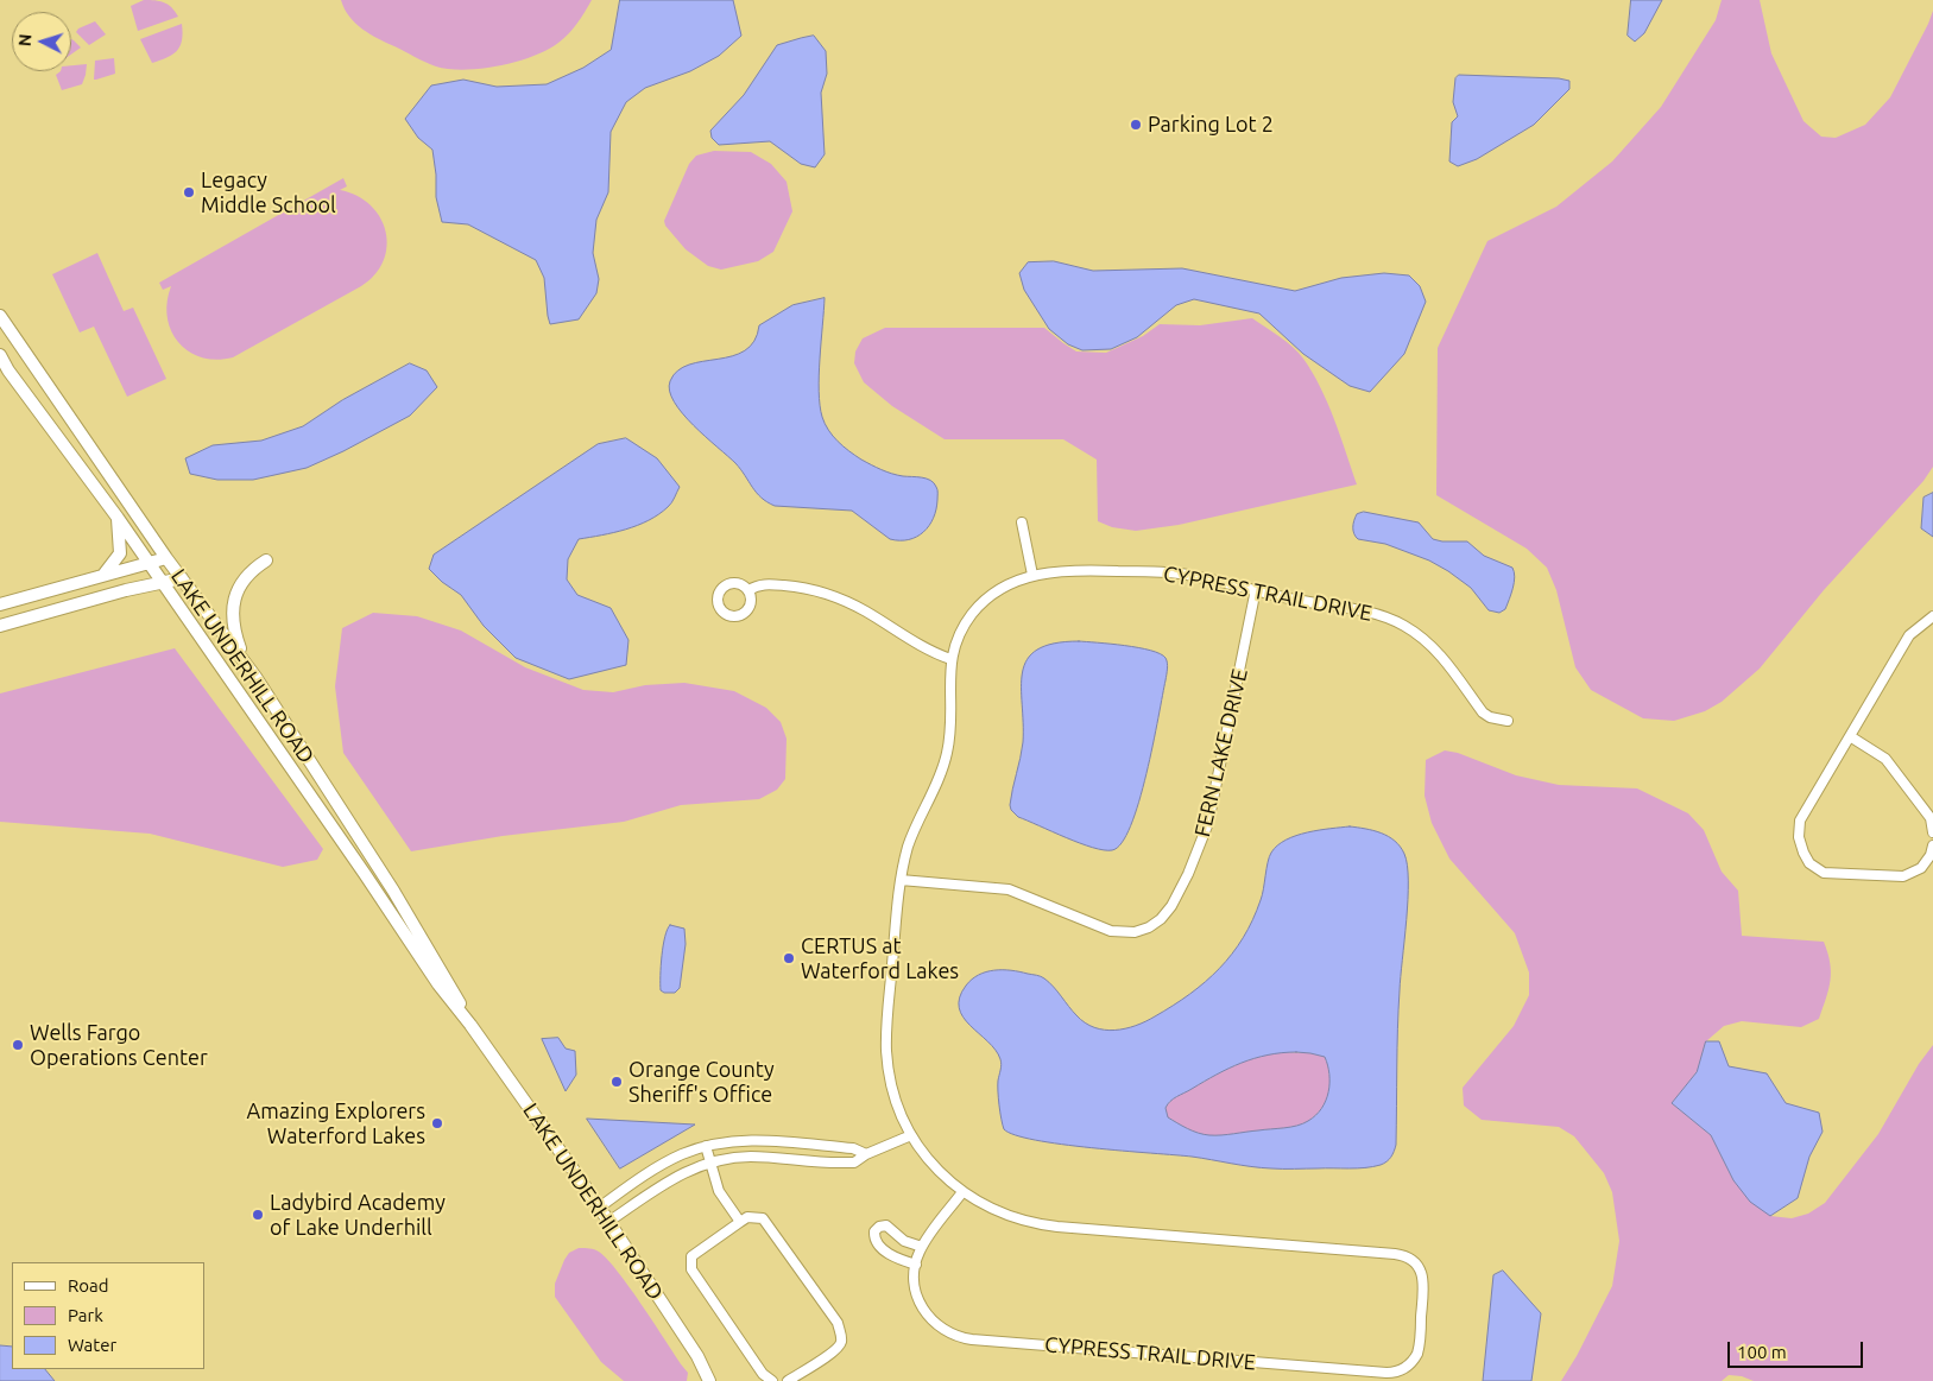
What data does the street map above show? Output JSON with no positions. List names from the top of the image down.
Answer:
{
  "streets": {
    "street": ["CYPRESS TRAIL DRIVE", "LAKE UNDERHILL ROAD", "FERN LAKE DRIVE"]
  },
  "crossings": [
    ["CYPRESS TRAIL DRIVE", "FERN LAKE DRIVE"]
  ],
  "places": [
    "Parking Lot 2",
    "Legacy Middle School",
    "CERTUS at Waterford Lakes",
    "Wells Fargo Operations Center",
    "Orange County Sheriff's Office",
    "Amazing Explorers Waterford Lakes",
    "Ladybird Academy of Lake Underhill"
  ],
  "legend": ["Road", "Park", "Water"],
  "scale_bar": "100 m",
  "north": "left"
}
